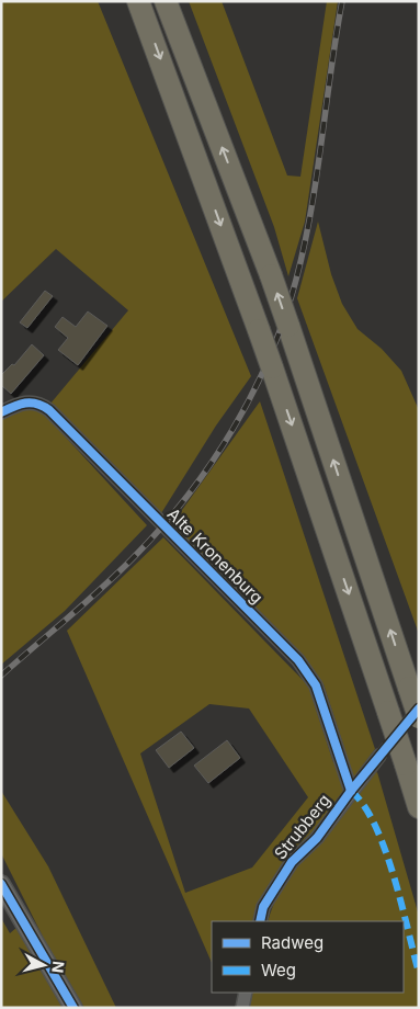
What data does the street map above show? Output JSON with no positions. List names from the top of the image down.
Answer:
{
  "streets": {
    "street": ["Alte Kronenburg", "Strubberg"]
  },
  "crossings": [
    ["Alte Kronenburg", "Strubberg"]
  ],
  "legend": ["Radweg", "Weg"],
  "north": "right"
}
